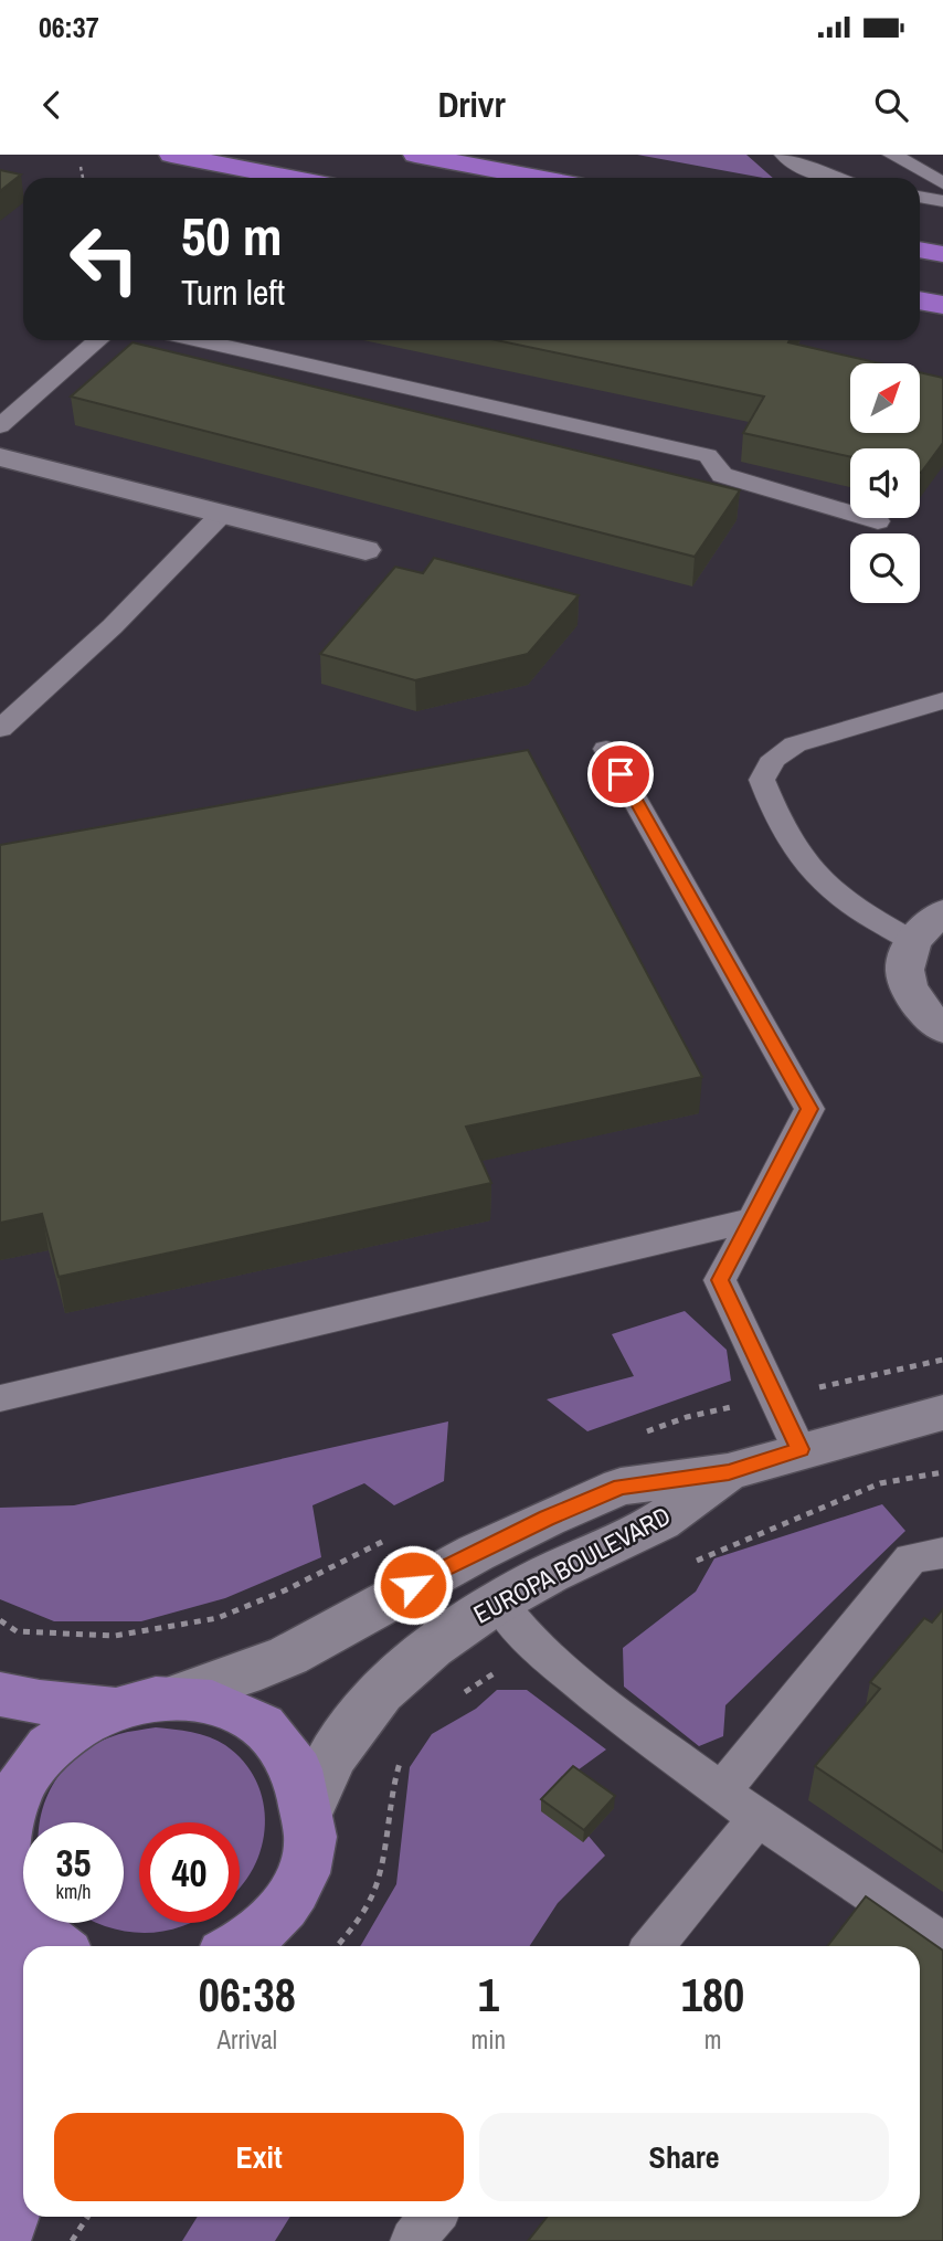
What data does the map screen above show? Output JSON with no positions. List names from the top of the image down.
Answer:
{
  "streets": {
    "street": ["EUROPA BOULEVARD"]
  },
  "north": "top right",
  "page": {
    "status": "06:37",
    "header": "Drivr",
    "turn": ["50 m", "Turn left"],
    "speed": "35 km/h",
    "limit": "40",
    "eta": [
      "06:38",
      "Arrival",
      "1",
      "min",
      "180",
      "m"
    ],
    "buttons": ["Exit", "Share"]
  }
}
